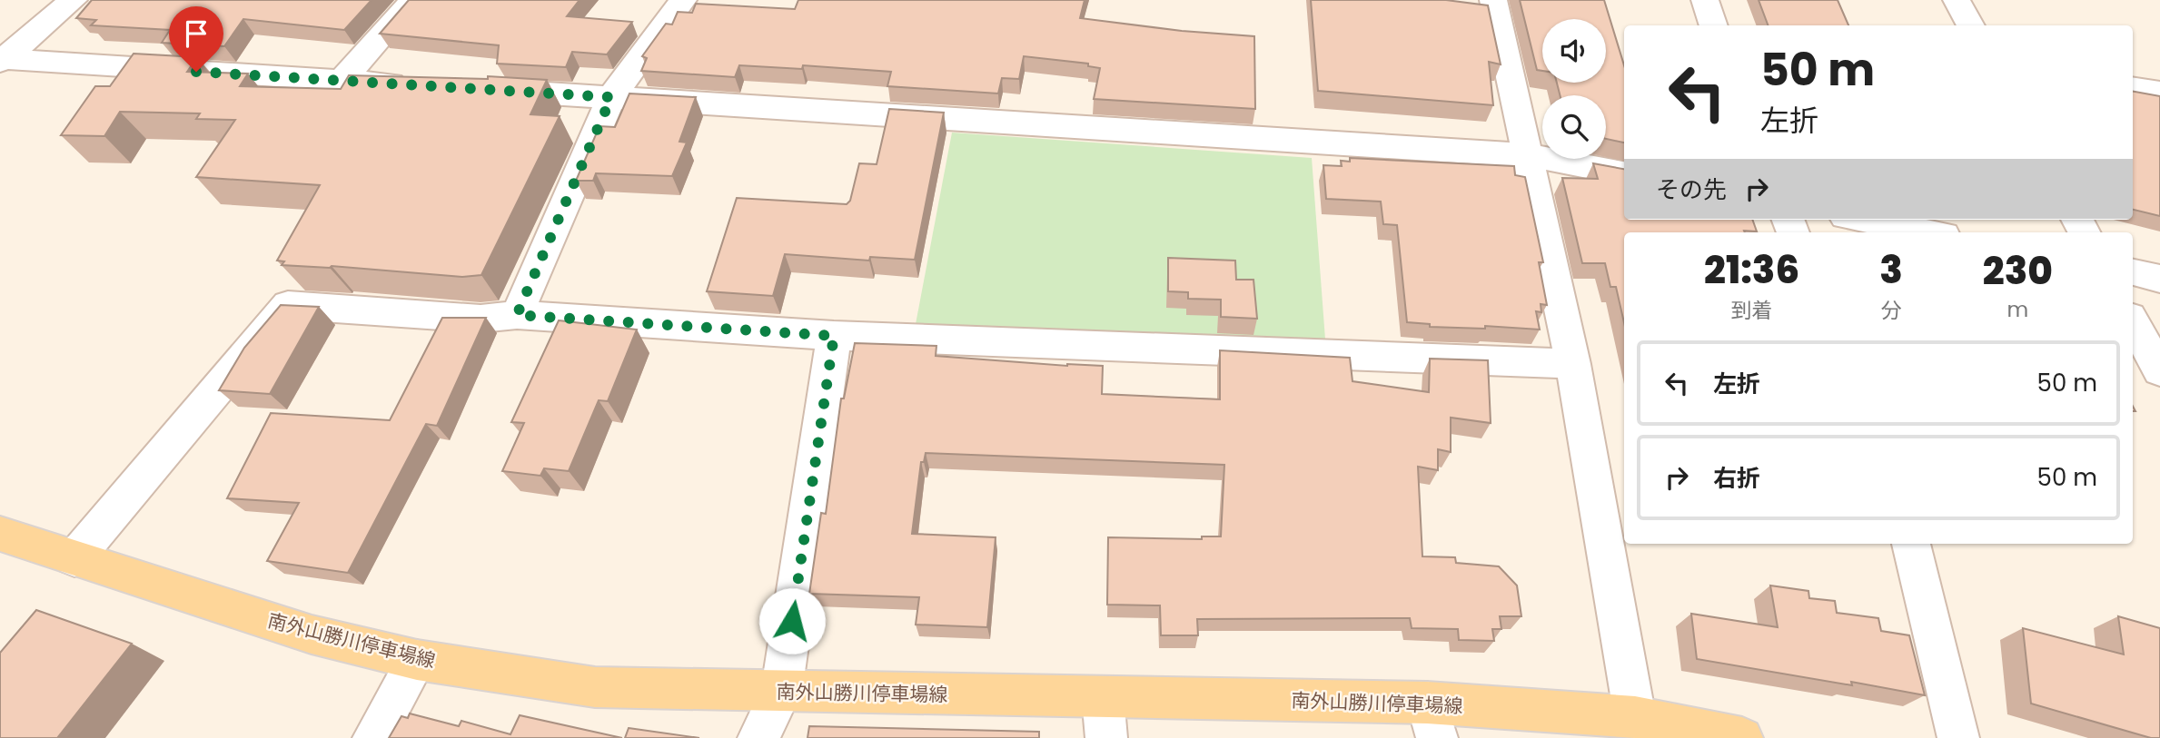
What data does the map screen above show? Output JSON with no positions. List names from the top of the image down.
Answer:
{
  "streets": {
    "main road": ["南外山勝川停車場線"]
  },
  "page": {
    "turn": ["50 m", "左折"],
    "then": "その先",
    "eta": [
      "21:36",
      "到着",
      "3",
      "分",
      "230",
      "m"
    ],
    "list": [
      {
        "name": "左折",
        "value": "50 m"
      },
      {
        "name": "右折",
        "value": "50 m"
      }
    ]
  }
}
